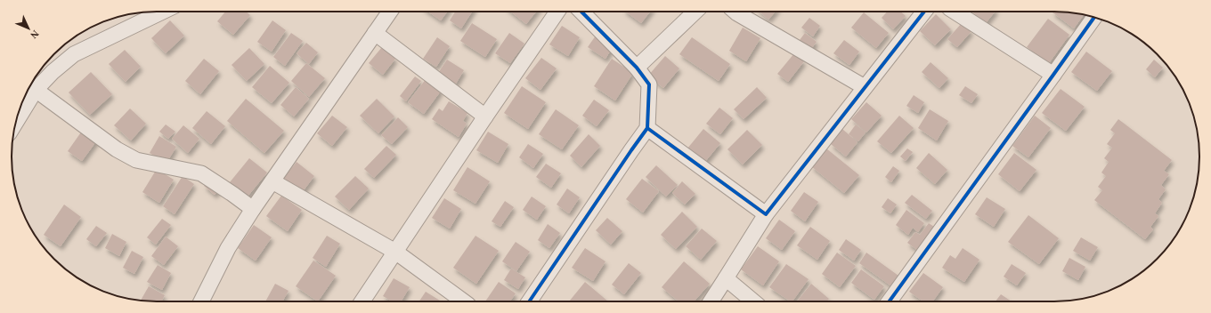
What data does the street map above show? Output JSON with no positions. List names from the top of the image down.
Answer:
{
  "north": "bottom right"
}
